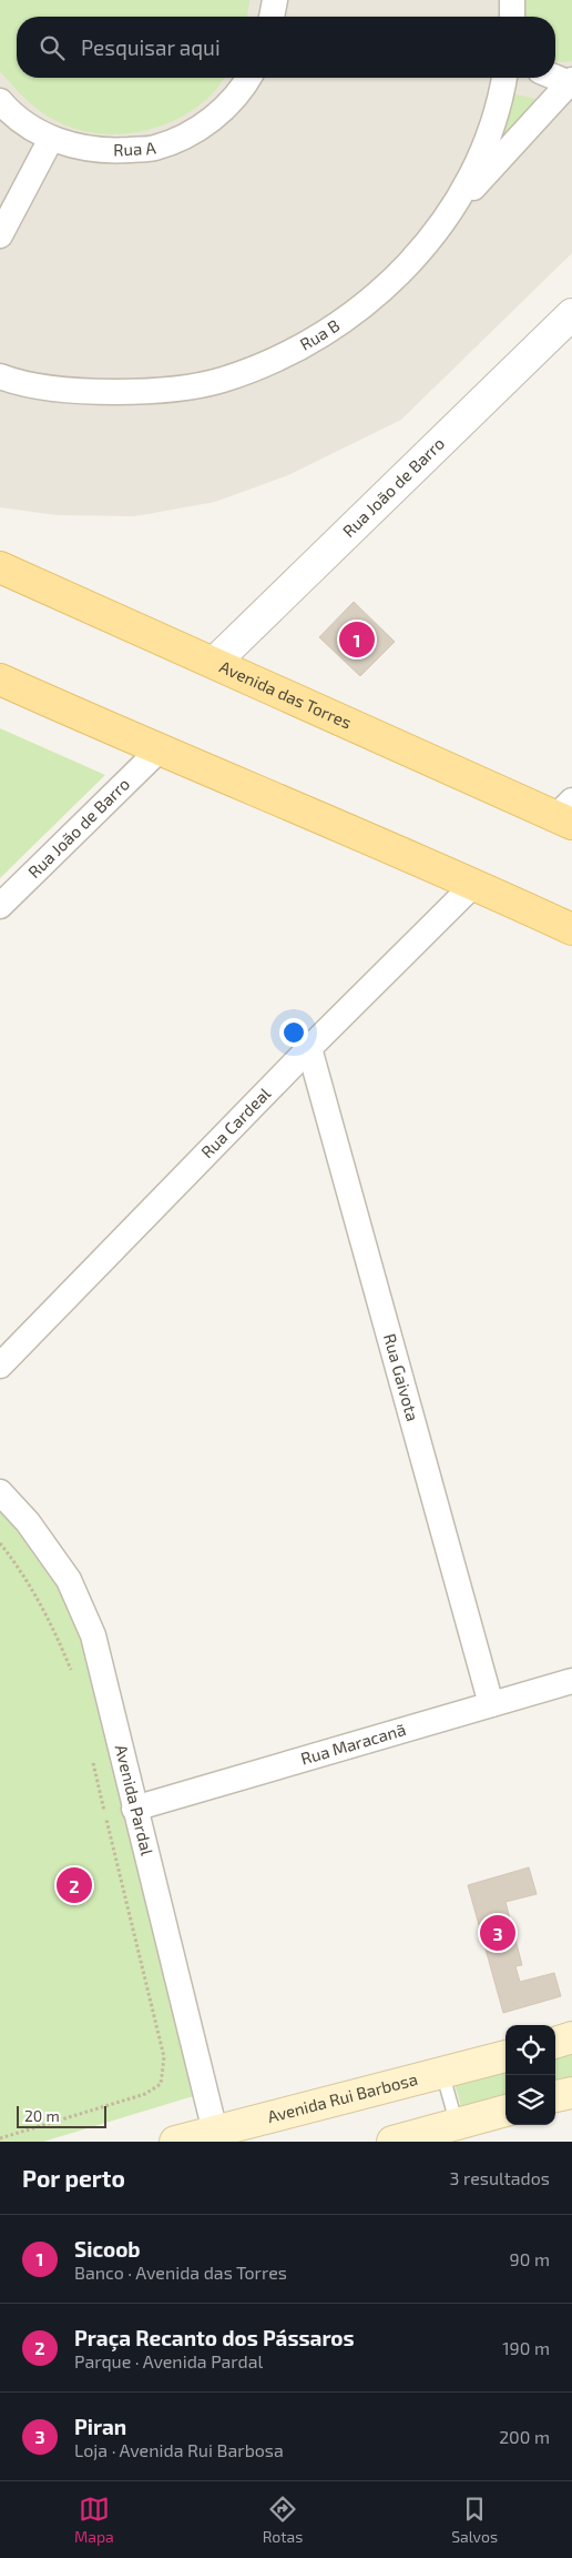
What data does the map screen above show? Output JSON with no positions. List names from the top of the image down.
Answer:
{
  "streets": {
    "main road": ["Avenida das Torres", "Avenida Rui Barbosa"],
    "street": [
      "Rua A",
      "Rua B",
      "Rua João de Barro",
      "Rua Cardeal",
      "Rua Gaivota",
      "Rua Maracanã",
      "Avenida Pardal"
    ]
  },
  "crossings": [
    ["Rua João de Barro", "Avenida das Torres"],
    ["Rua Cardeal", "Rua Gaivota"],
    ["Rua Gaivota", "Rua Maracanã"],
    ["Rua Maracanã", "Avenida Pardal"],
    ["Avenida Pardal", "Avenida Rui Barbosa"]
  ],
  "scale_bar": "20 m",
  "page": {
    "search": "Pesquisar aqui",
    "pins": ["1", "2", "3"],
    "scale": "20 m",
    "heading": ["Por perto", "3 resultados"],
    "list": [
      {
        "mark": "1",
        "name": "Sicoob",
        "note": "Banco · Avenida das Torres",
        "value": "90 m"
      },
      {
        "mark": "2",
        "name": "Praça Recanto dos Pássaros",
        "note": "Parque · Avenida Pardal",
        "value": "190 m"
      },
      {
        "mark": "3",
        "name": "Piran",
        "note": "Loja · Avenida Rui Barbosa",
        "value": "200 m"
      }
    ],
    "nav": ["Mapa", "Rotas", "Salvos"]
  }
}
